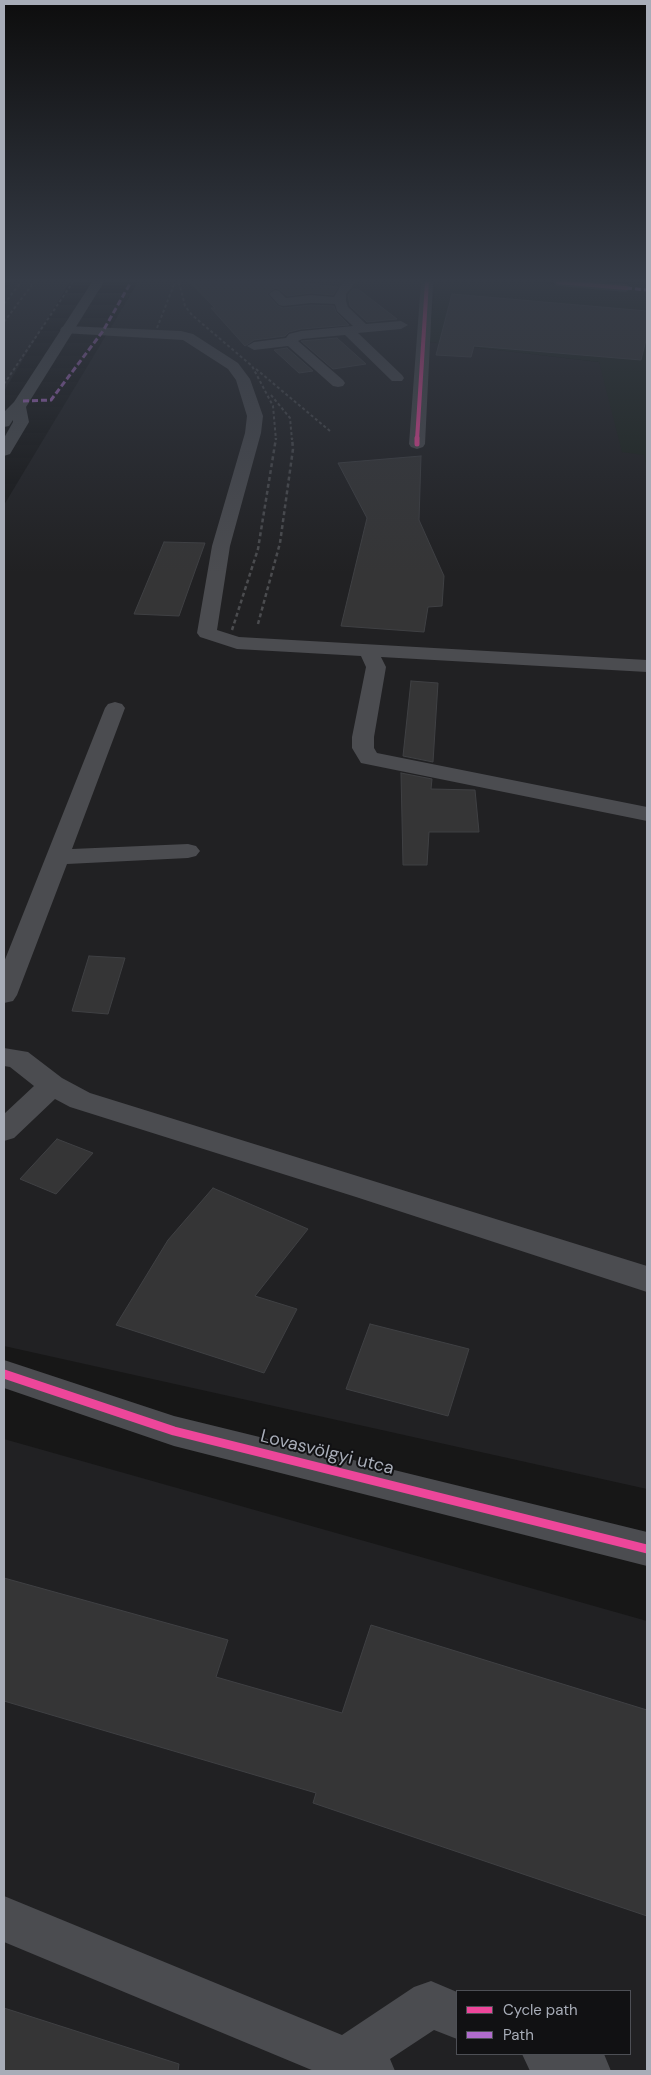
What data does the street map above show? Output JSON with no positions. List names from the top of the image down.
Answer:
{
  "streets": {
    "street": ["Lovasvölgyi utca"]
  },
  "legend": ["Cycle path", "Path"]
}
